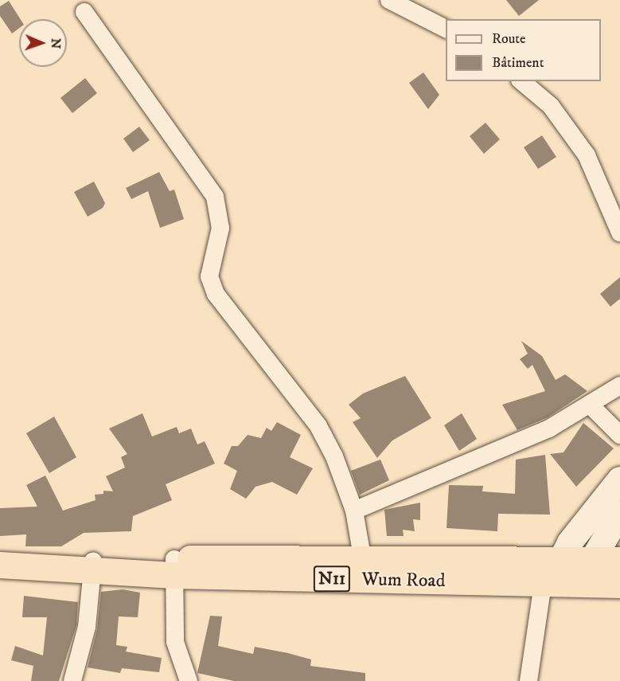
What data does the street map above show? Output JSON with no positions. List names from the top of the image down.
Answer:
{
  "streets": {
    "highway": ["N11", "Wum Road"]
  },
  "legend": ["Route", "Bâtiment"],
  "north": "right"
}
